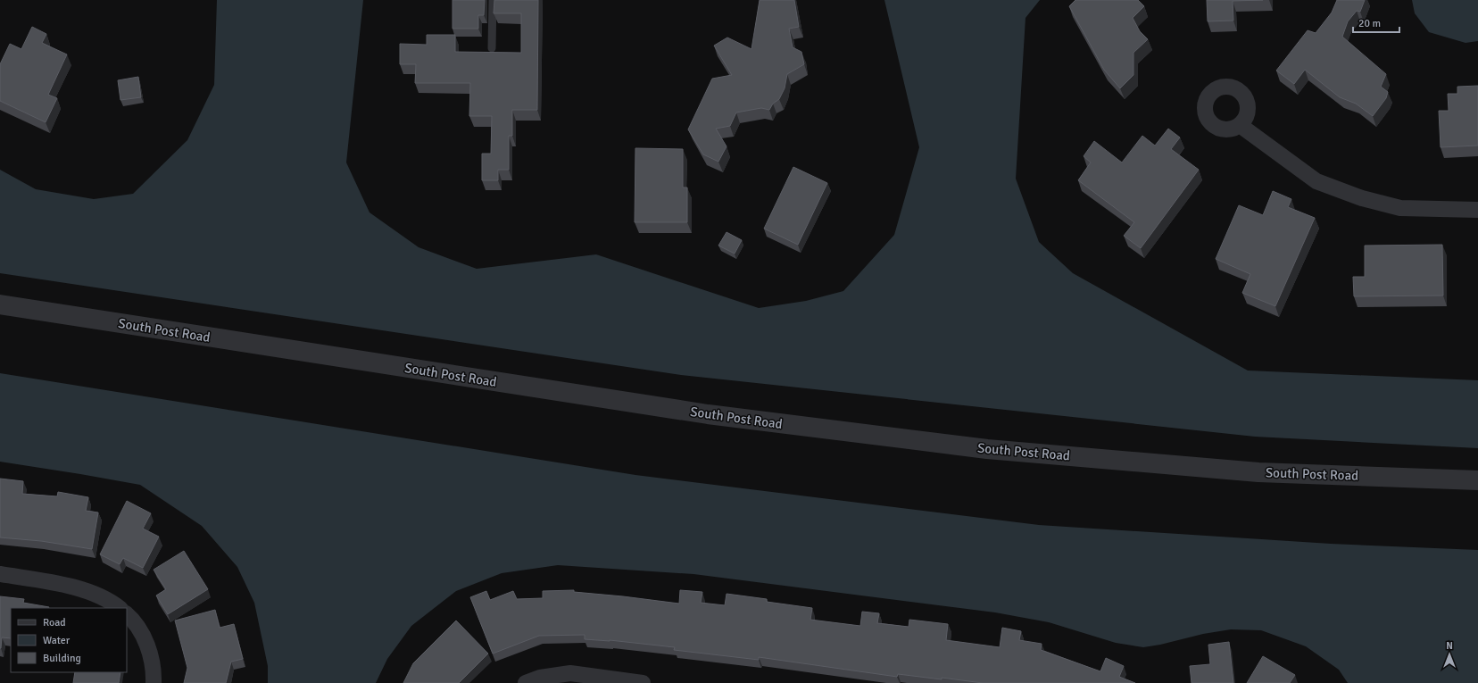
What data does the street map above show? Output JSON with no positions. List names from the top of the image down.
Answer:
{
  "streets": {
    "street": ["South Post Road"]
  },
  "legend": ["Road", "Water", "Building"],
  "scale_bar": "20 m",
  "north": "top"
}
